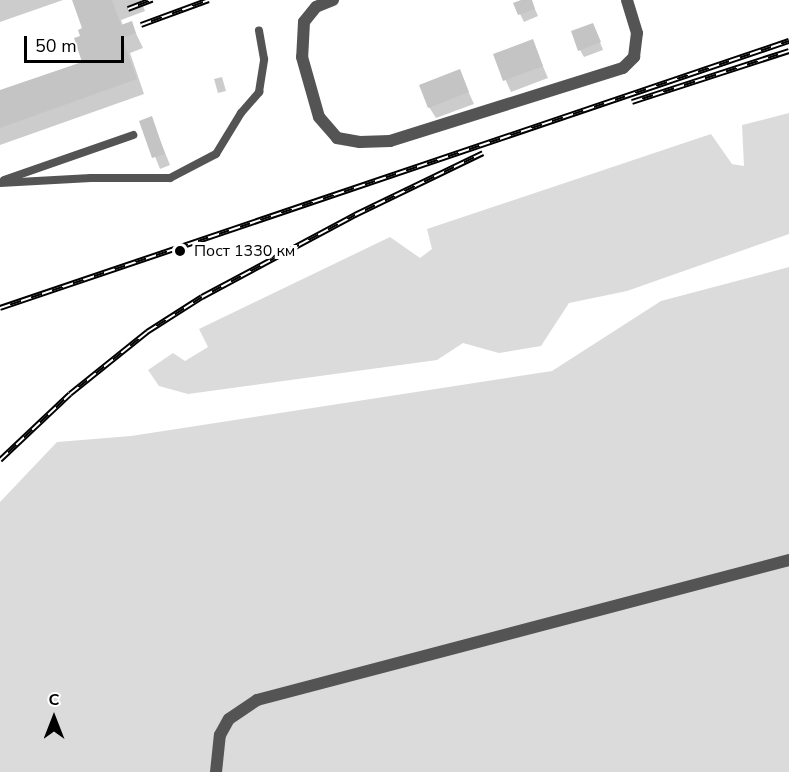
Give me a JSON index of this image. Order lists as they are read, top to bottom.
{
  "places": ["Пост 1330 км"],
  "scale_bar": "50 m",
  "north": "top"
}
